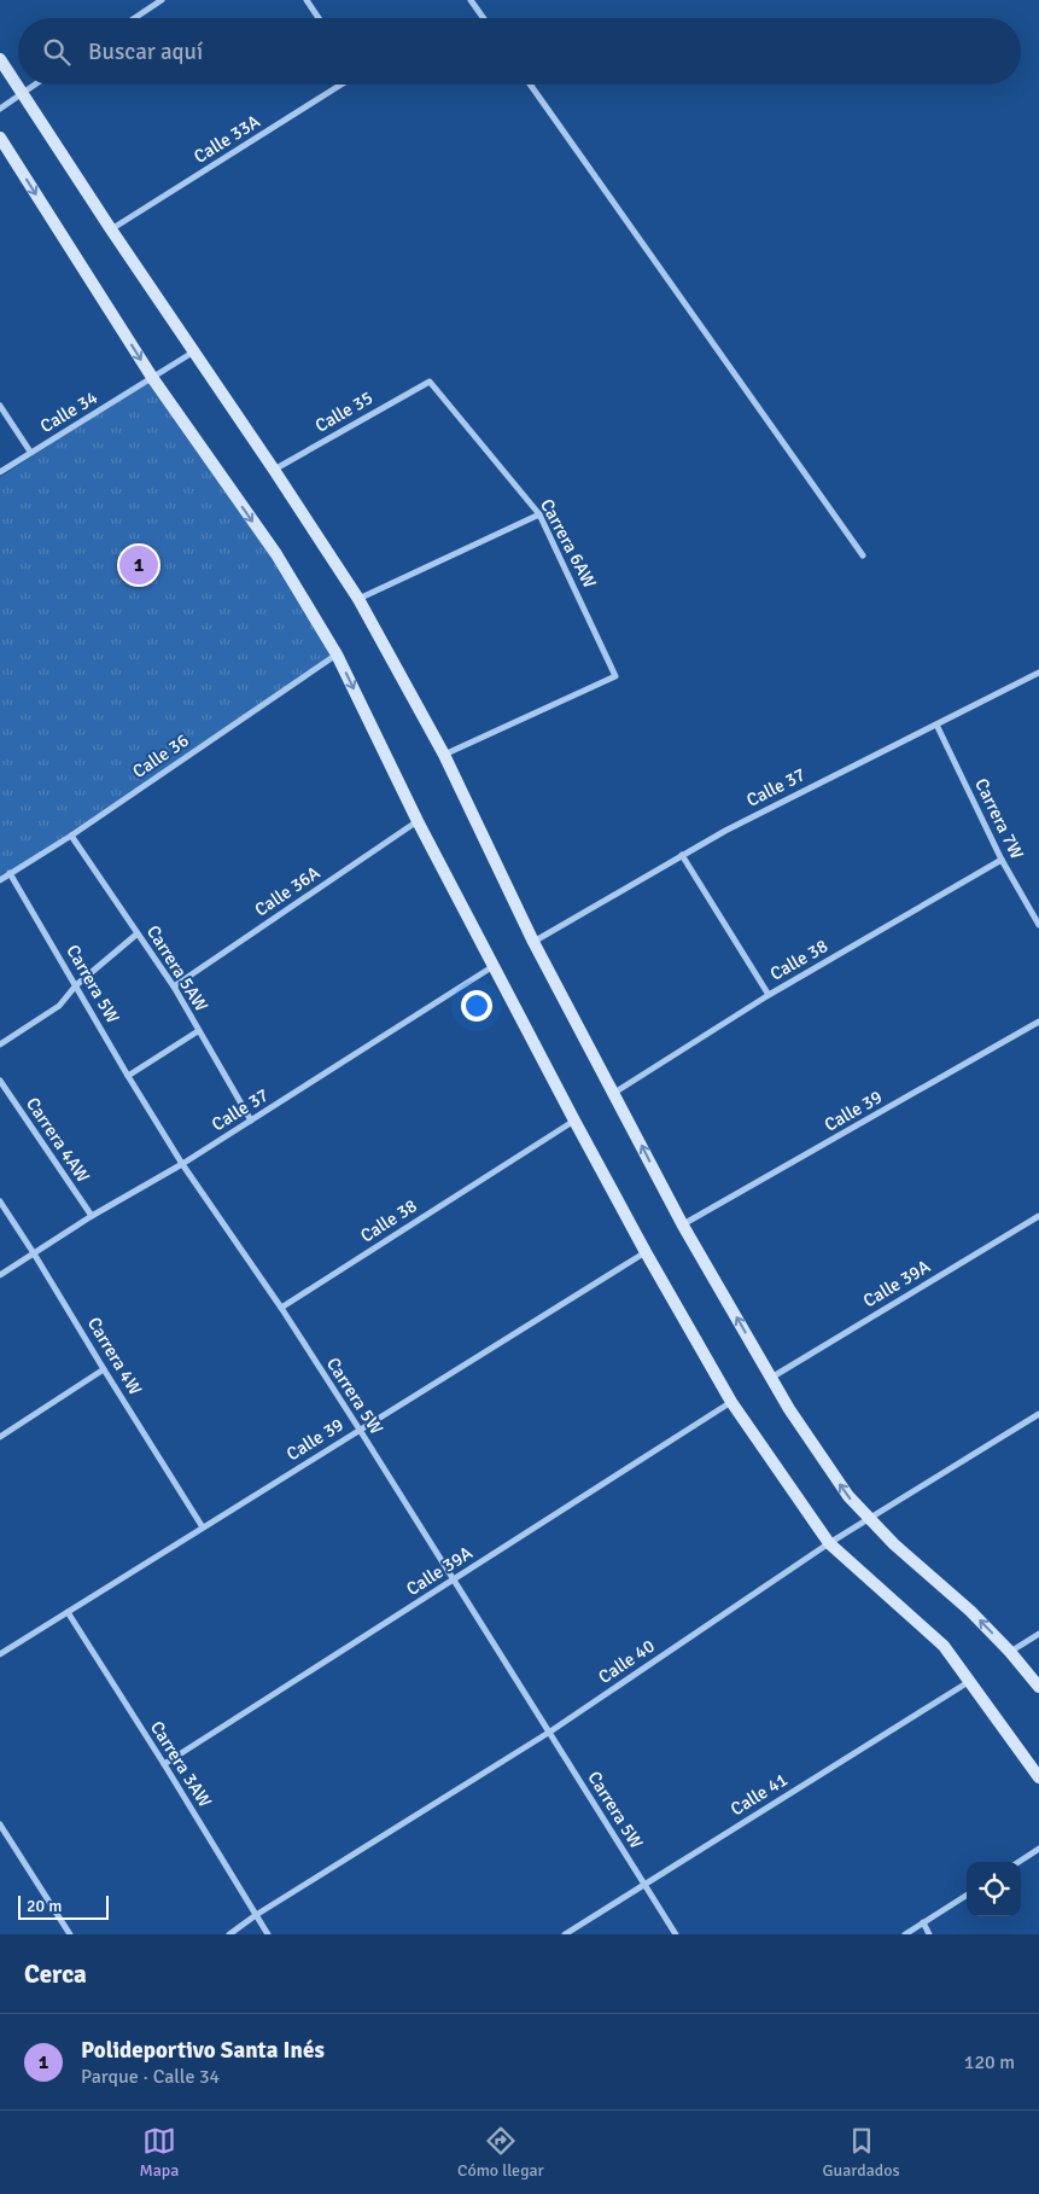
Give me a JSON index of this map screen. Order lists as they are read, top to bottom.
{
  "streets": {
    "street": [
      "Calle 33A",
      "Calle 34",
      "Calle 35",
      "Carrera 6AW",
      "Calle 36",
      "Calle 37",
      "Carrera 7W",
      "Calle 36A",
      "Calle 38",
      "Carrera 5AW",
      "Carrera 5W",
      "Calle 39",
      "Carrera 4AW",
      "Calle 39A",
      "Carrera 4W",
      "Calle 40",
      "Carrera 3AW",
      "Calle 41"
    ]
  },
  "crossings": [
    ["Calle 35", "Carrera 6AW"],
    ["Calle 36", "Carrera 5AW"],
    ["Calle 36", "Carrera 5W"],
    ["Calle 37", "Carrera 7W"],
    ["Calle 37", "Carrera 5AW"],
    ["Calle 37", "Carrera 5W"],
    ["Calle 37", "Carrera 4AW"],
    ["Calle 37", "Carrera 4W"],
    ["Carrera 7W", "Calle 38"],
    ["Calle 36A", "Carrera 5AW"],
    ["Calle 38", "Carrera 5W"],
    ["Carrera 5W", "Calle 39"],
    ["Carrera 5W", "Calle 39A"],
    ["Carrera 5W", "Calle 40"],
    ["Carrera 5W", "Calle 41"],
    ["Calle 39", "Carrera 4W"],
    ["Calle 39", "Carrera 3AW"],
    ["Calle 39A", "Carrera 3AW"],
    ["Calle 40", "Carrera 3AW"]
  ],
  "scale_bar": "20 m",
  "page": {
    "search": "Buscar aquí",
    "pins": "1",
    "scale": "20 m",
    "heading": "Cerca",
    "list": [
      {
        "mark": "1",
        "name": "Polideportivo Santa Inés",
        "note": "Parque · Calle 34",
        "value": "120 m"
      }
    ],
    "nav": ["Mapa", "Cómo llegar", "Guardados"]
  }
}
